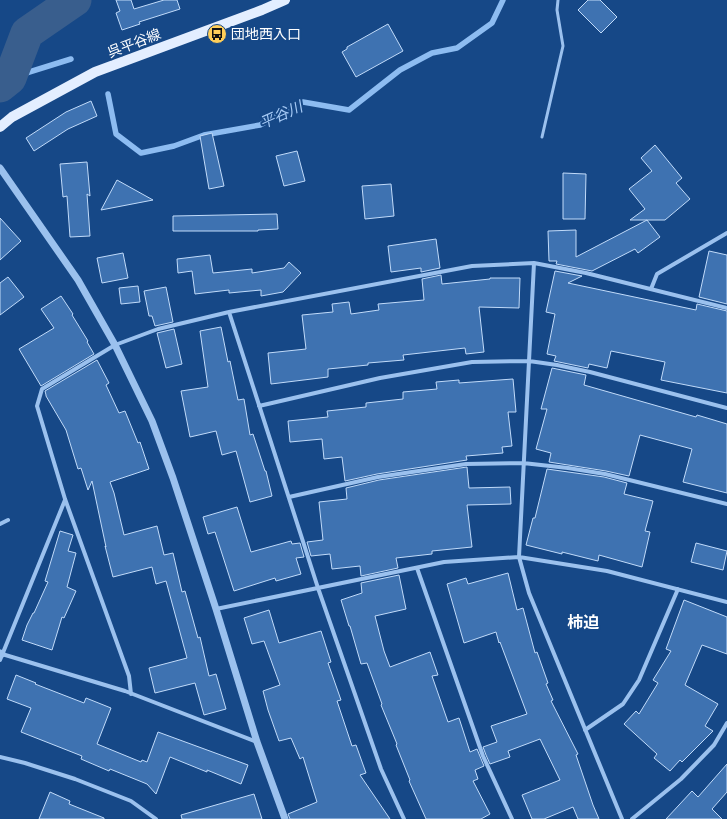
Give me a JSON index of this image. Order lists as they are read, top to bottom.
{
  "streets": {
    "main road": ["呉平谷線"]
  },
  "districts": ["柿迫"],
  "water": ["平谷川"],
  "places": {
    "bus stop": ["団地西入口"]
  }
}
